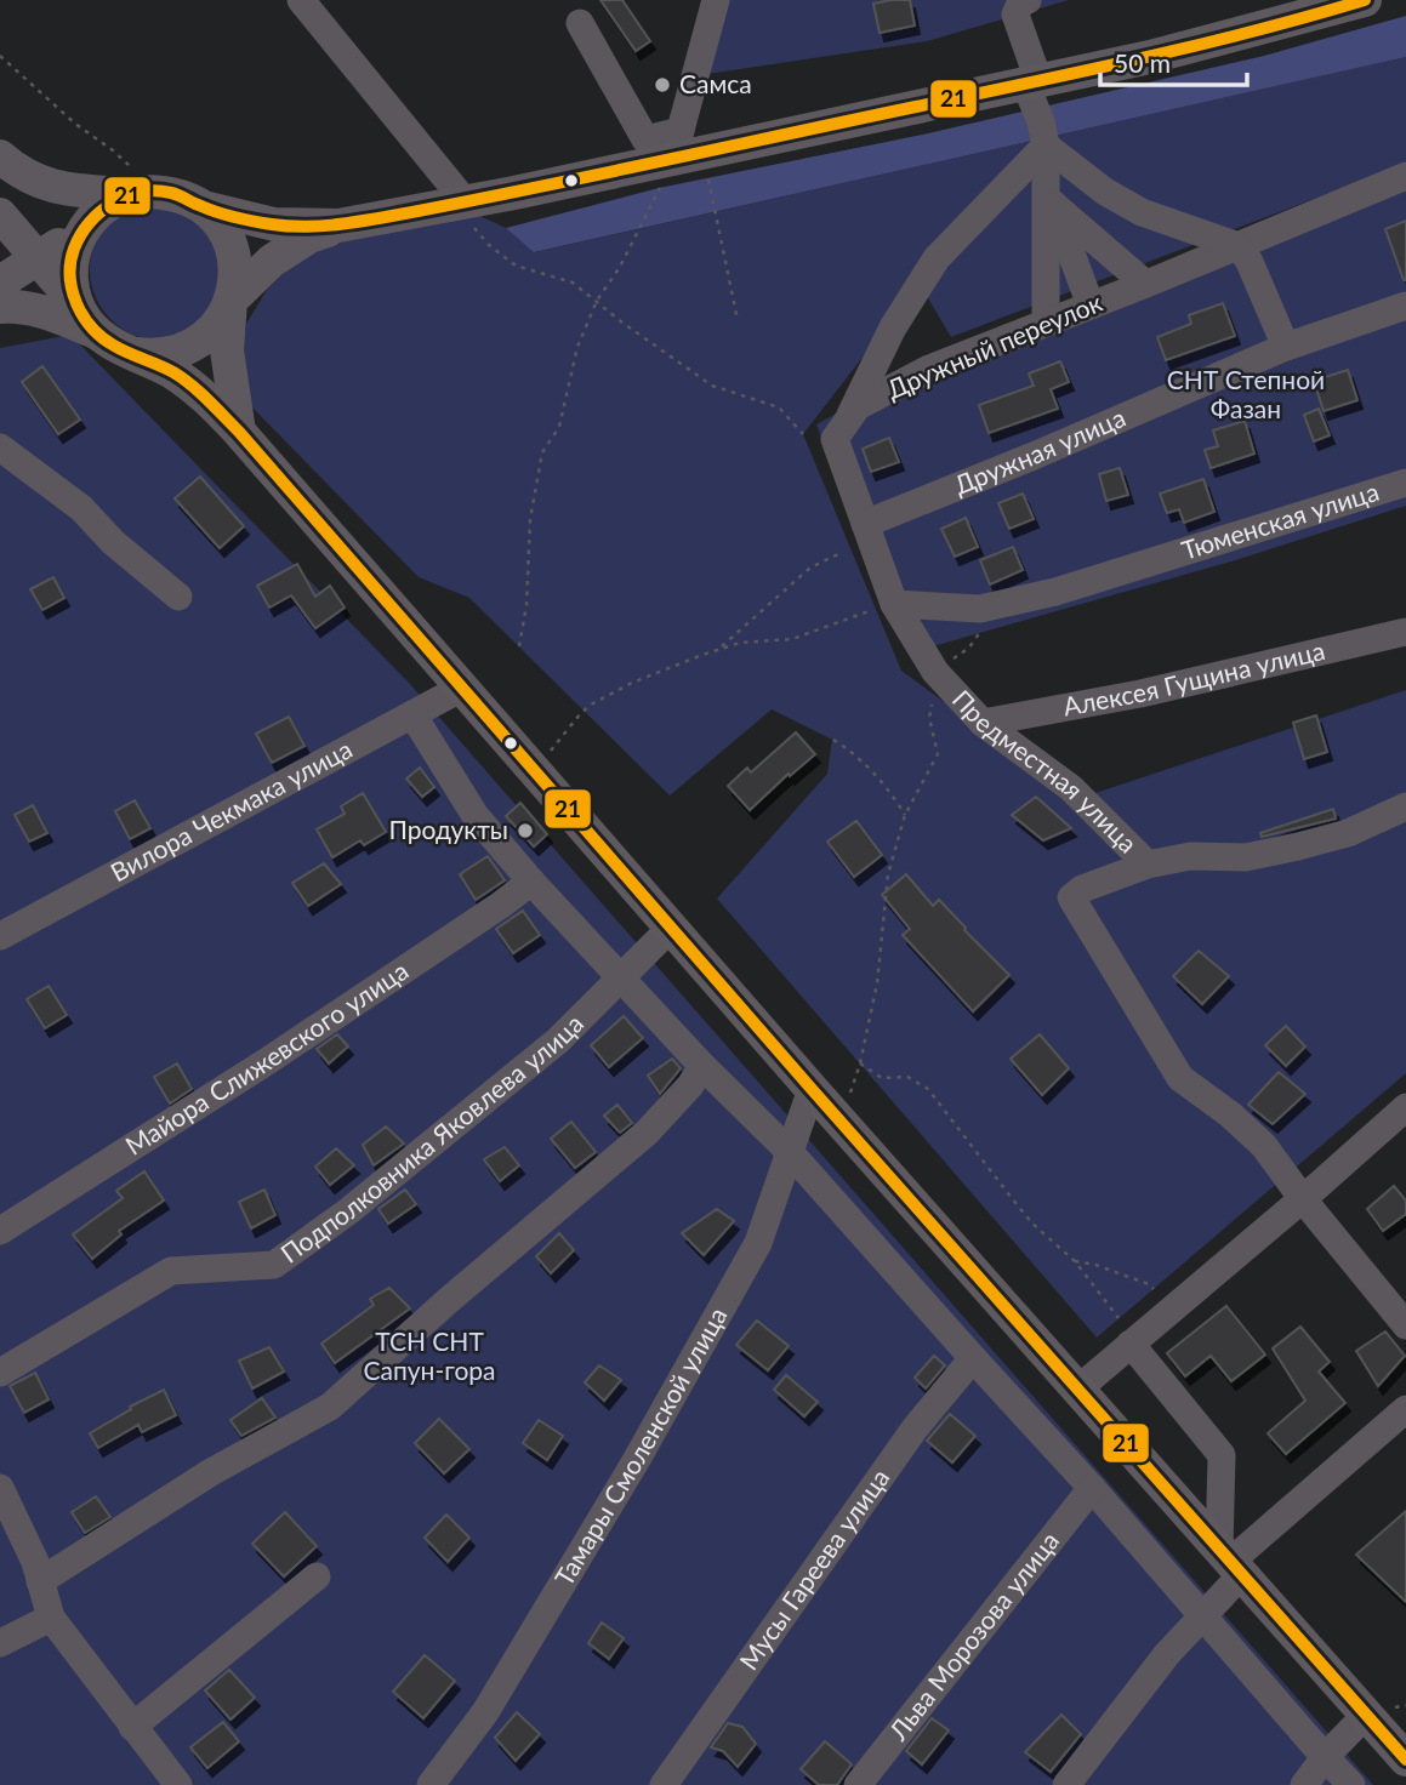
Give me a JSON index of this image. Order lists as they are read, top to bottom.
{
  "streets": {
    "street": [
      "Дружный переулок",
      "Дружная улица",
      "Тюменская улица",
      "Алексея Гущина улица",
      "Предместная улица",
      "Вилора Чекмака улица",
      "Майора Слижевского улица",
      "Подполковника Яковлева улица",
      "Тамары Смоленской улица",
      "Мусы Гареева улица",
      "Льва Морозова улица"
    ]
  },
  "crossings": [
    ["Тюменская улица", "Предместная улица"],
    ["Алексея Гущина улица", "Предместная улица"]
  ],
  "parks": ["СНТ Степной Фазан", "ТСН СНТ Сапун-гора"],
  "places": ["Самса", "Продукты"],
  "lines": ["transit line 21"],
  "scale_bar": "50 m"
}
